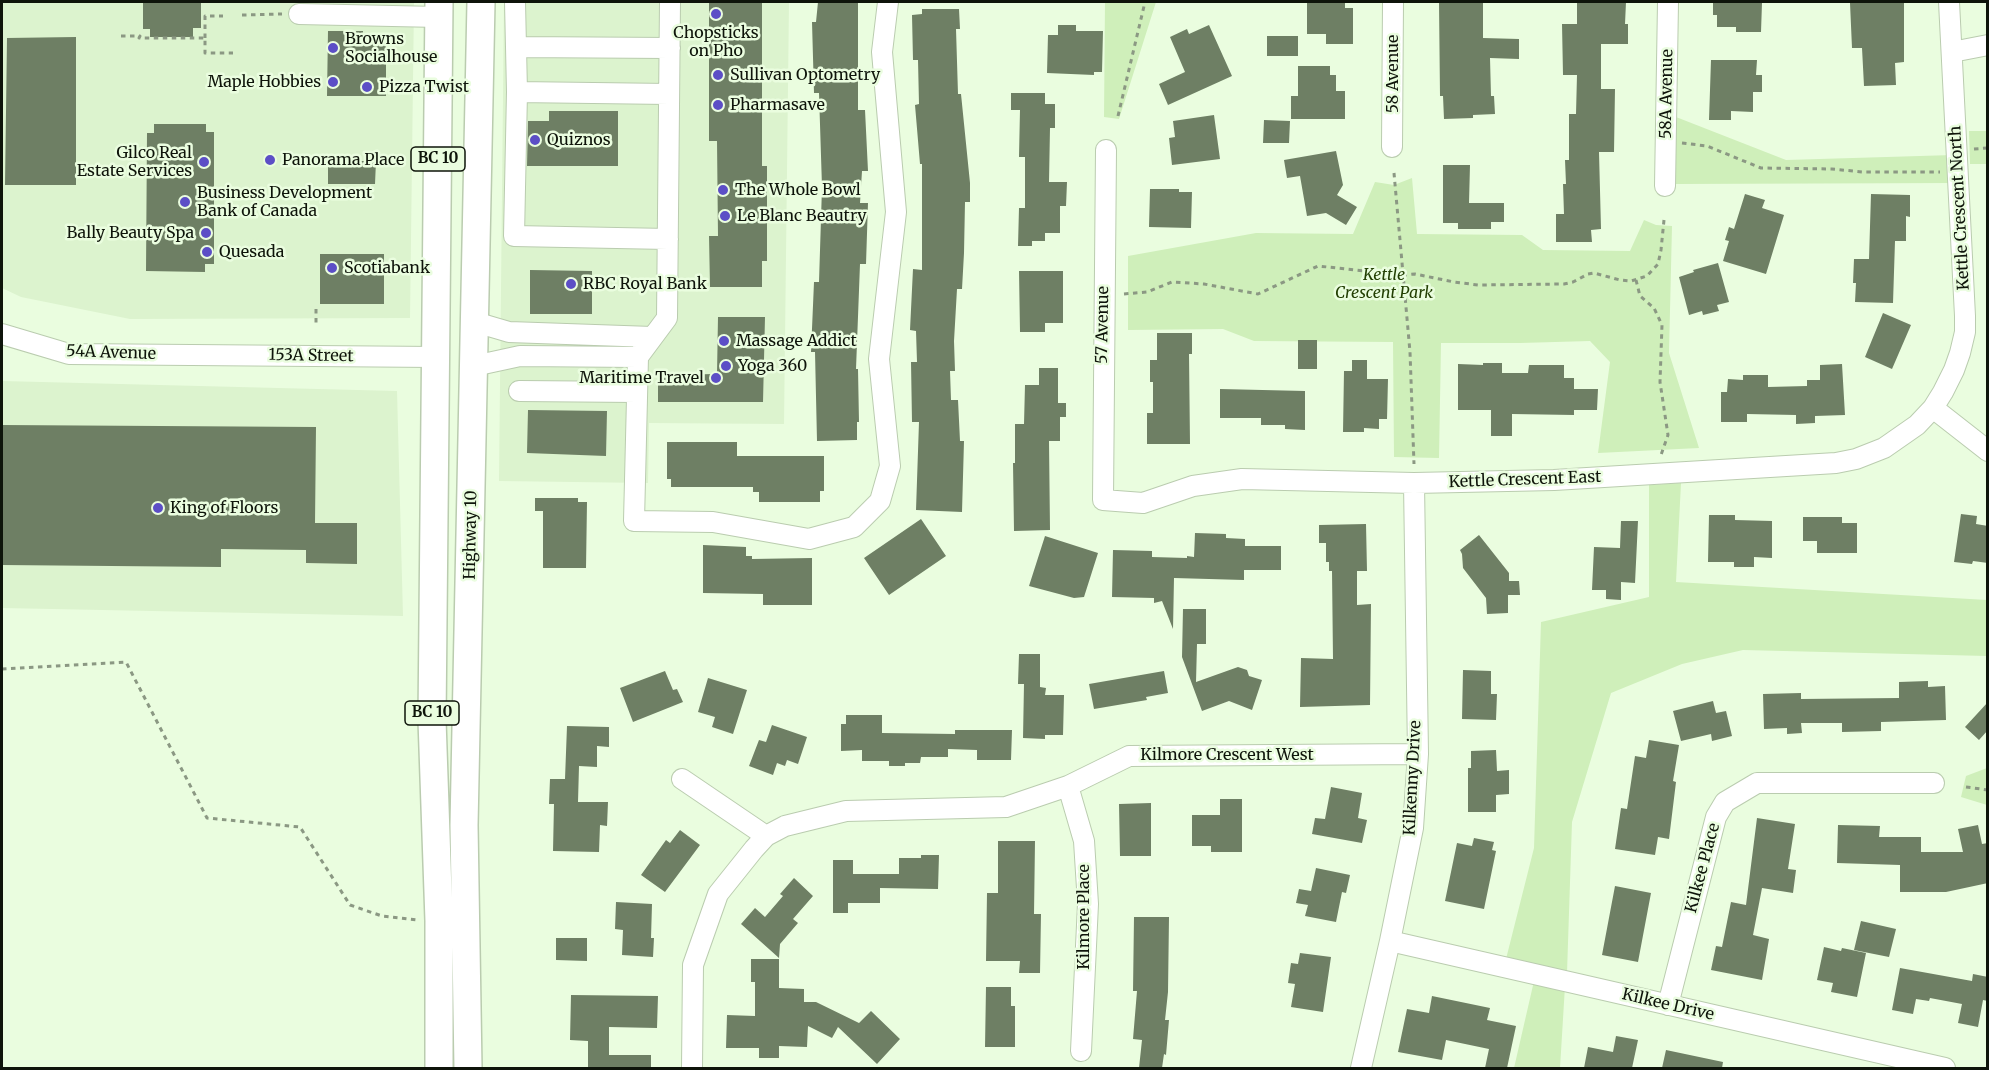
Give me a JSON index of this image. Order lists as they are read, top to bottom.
{
  "streets": {
    "highway": ["BC 10", "Highway 10"],
    "street": [
      "58 Avenue",
      "58A Avenue",
      "Kettle Crescent North",
      "57 Avenue",
      "54A Avenue",
      "153A Street",
      "Kettle Crescent East",
      "Kilmore Crescent West",
      "Kilkenny Drive",
      "Kilkee Place",
      "Kilmore Place",
      "Kilkee Drive"
    ]
  },
  "crossings": [
    ["BC 10", "153A Street"],
    ["Kettle Crescent North", "Kettle Crescent East"],
    ["57 Avenue", "Kettle Crescent East"],
    ["54A Avenue", "153A Street"],
    ["Kettle Crescent East", "Kilkenny Drive"],
    ["Kilmore Crescent West", "Kilkenny Drive"],
    ["Kilmore Crescent West", "Kilmore Place"],
    ["Kilkenny Drive", "Kilkee Drive"],
    ["Kilkee Place", "Kilkee Drive"]
  ],
  "parks": ["Kettle Crescent Park"],
  "places": [
    "Chopsticks on Pho",
    "Browns Socialhouse",
    "Sullivan Optometry",
    "Maple Hobbies",
    "Pizza Twist",
    "Pharmasave",
    "Quiznos",
    "Panorama Place",
    "Gilco Real Estate Services",
    "The Whole Bowl",
    "Business Development Bank of Canada",
    "Le Blanc Beautry",
    "Bally Beauty Spa",
    "Quesada",
    "Scotiabank",
    "RBC Royal Bank",
    "Massage Addict",
    "Yoga 360",
    "Maritime Travel",
    "King of Floors"
  ]
}
